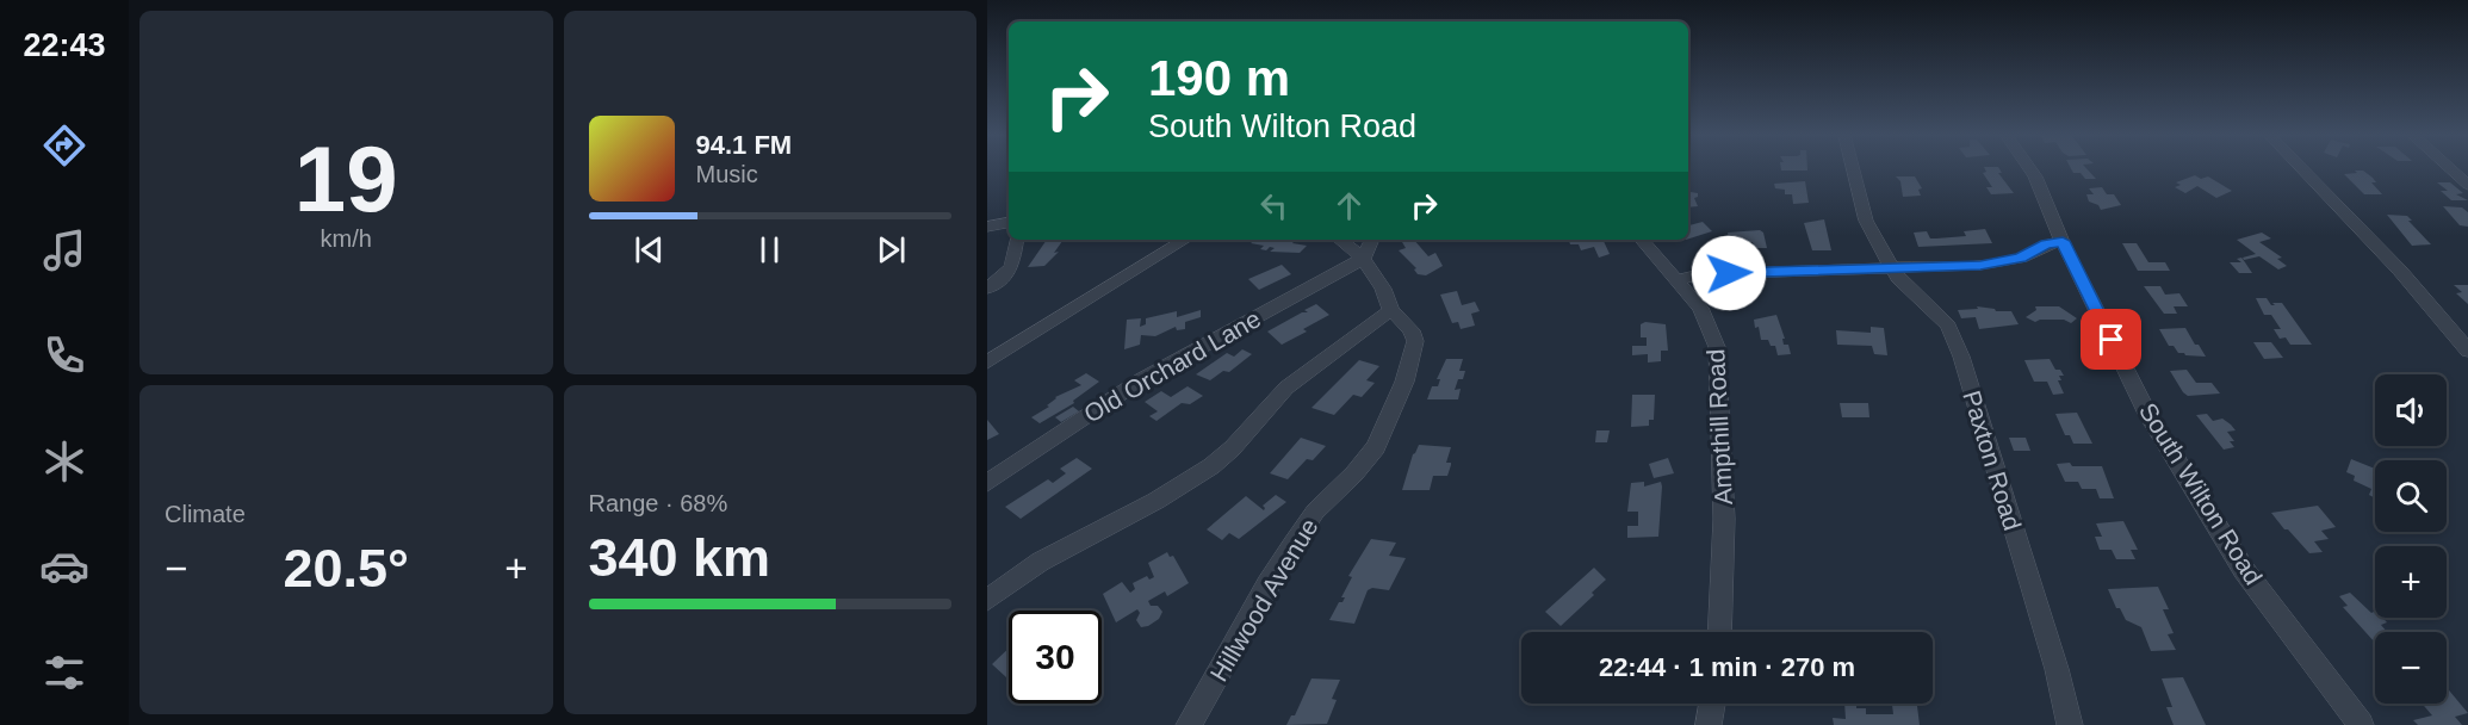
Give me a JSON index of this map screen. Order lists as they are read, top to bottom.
{
  "streets": {
    "street": [
      "Old Orchard Lane",
      "Ampthill Road",
      "Paxton Road",
      "South Wilton Road",
      "Hillwood Avenue"
    ]
  },
  "crossings": [
    ["Old Orchard Lane", "Hillwood Avenue"]
  ],
  "page": {
    "tabs": "22:43",
    "tile": [
      ["19", "km/h"],
      "Climate",
      ["Range · 68%", "340 km"]
    ],
    "turn": ["190 m", "South Wilton Road"],
    "song": ["94.1 FM", "Music"],
    "map_buttons": ["+", "−"],
    "heat": ["−", "20.5°", "+"],
    "limit": "30",
    "trip": "22:44 · 1 min · 270 m"
  }
}
